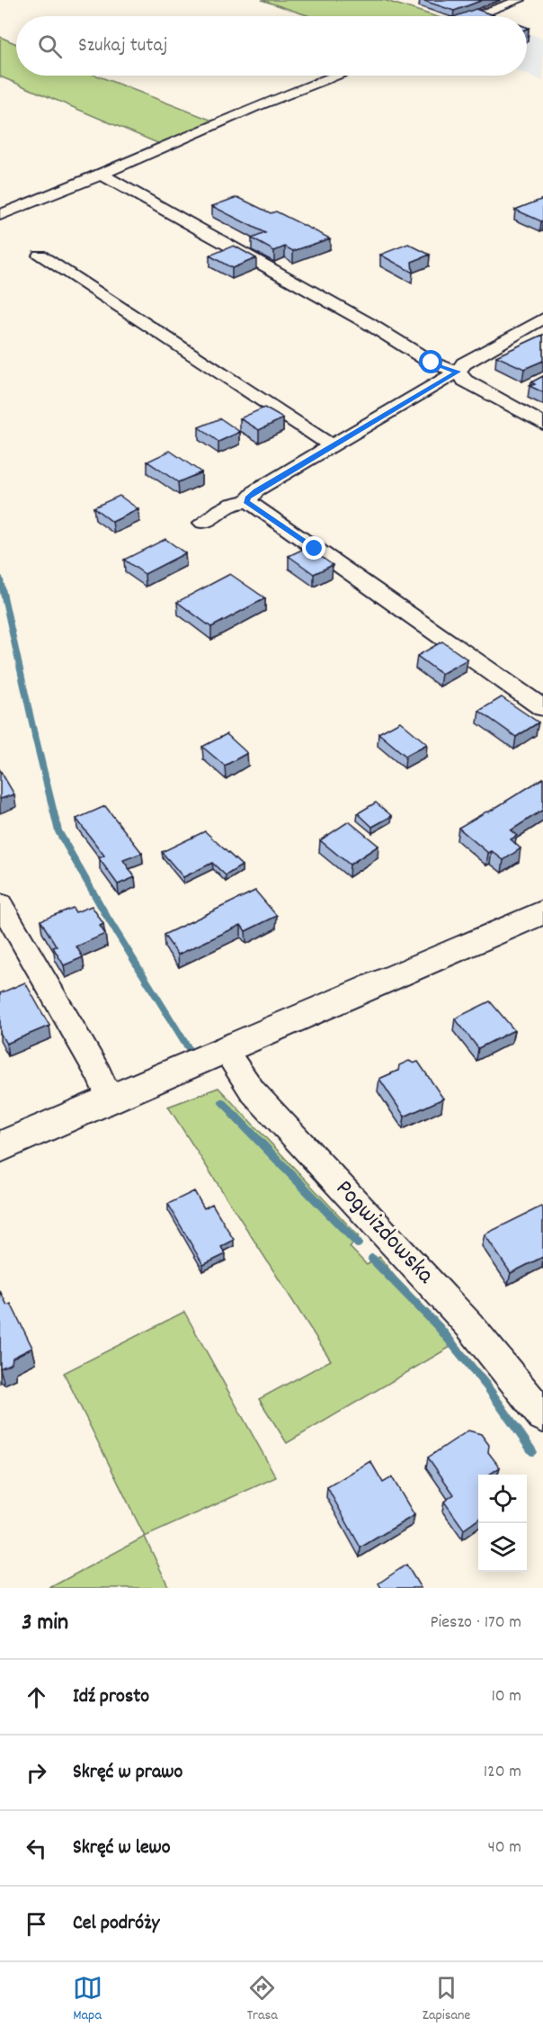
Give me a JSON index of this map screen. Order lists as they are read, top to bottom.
{
  "streets": {
    "street": ["Pogwizdowska"]
  },
  "page": {
    "search": "Szukaj tutaj",
    "heading": ["3 min", "Pieszo · 170 m"],
    "list": [
      ["Idź prosto", "10 m"],
      ["Skręć w prawo", "120 m"],
      ["Skręć w lewo", "40 m"],
      "Cel podróży"
    ],
    "nav": ["Mapa", "Trasa", "Zapisane"]
  }
}
